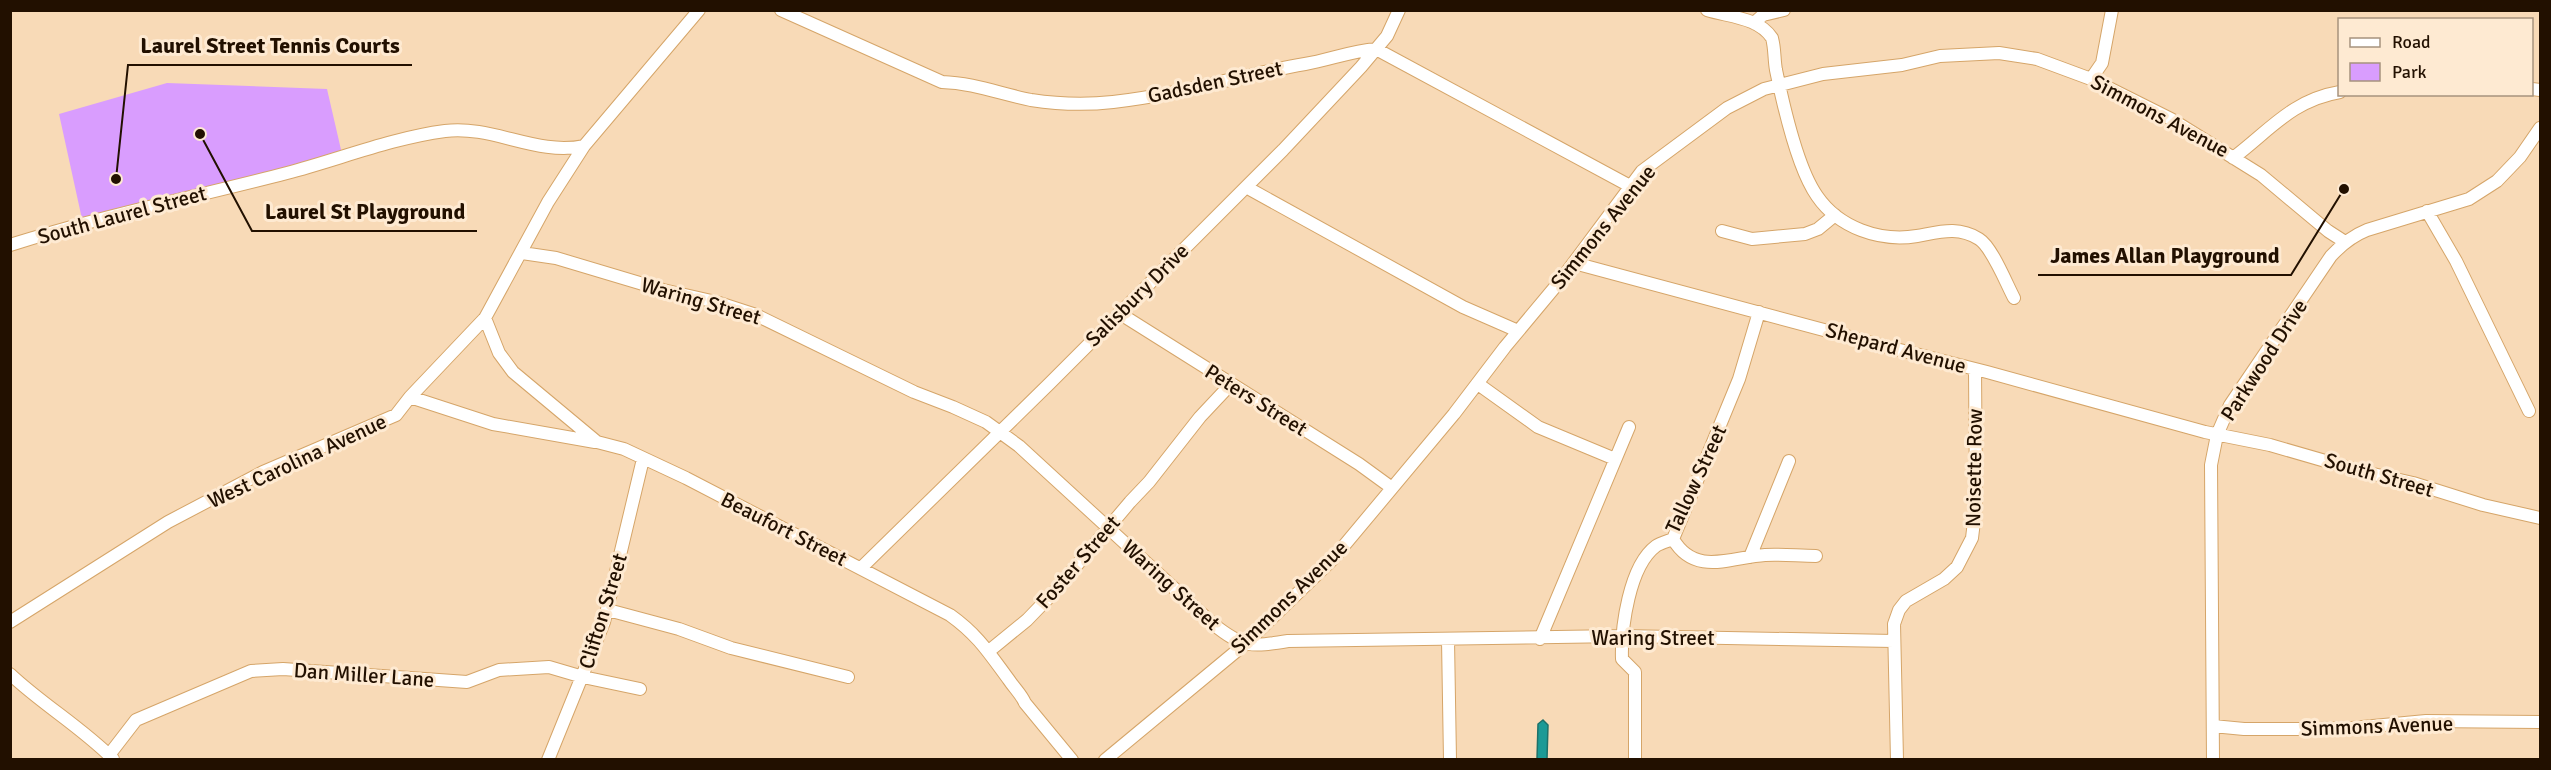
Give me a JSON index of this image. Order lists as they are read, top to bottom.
{
  "streets": {
    "street": [
      "Gadsden Street",
      "Simmons Avenue",
      "South Laurel Street",
      "Salisbury Drive",
      "Waring Street",
      "Shepard Avenue",
      "Parkwood Drive",
      "Peters Street",
      "West Carolina Avenue",
      "Noisette Row",
      "South Street",
      "Tallow Street",
      "Beaufort Street",
      "Foster Street",
      "Clifton Street",
      "Dan Miller Lane"
    ]
  },
  "crossings": [
    ["Gadsden Street", "Salisbury Drive"],
    ["Simmons Avenue", "Waring Street"],
    ["Simmons Avenue", "Shepard Avenue"],
    ["Simmons Avenue", "Parkwood Drive"],
    ["Simmons Avenue", "Peters Street"],
    ["South Laurel Street", "West Carolina Avenue"],
    ["Salisbury Drive", "Waring Street"],
    ["Salisbury Drive", "Peters Street"],
    ["Salisbury Drive", "Beaufort Street"],
    ["Waring Street", "West Carolina Avenue"],
    ["Waring Street", "Noisette Row"],
    ["Waring Street", "Tallow Street"],
    ["Waring Street", "Foster Street"],
    ["Shepard Avenue", "Parkwood Drive"],
    ["Shepard Avenue", "Noisette Row"],
    ["Shepard Avenue", "South Street"],
    ["Shepard Avenue", "Tallow Street"],
    ["Parkwood Drive", "South Street"],
    ["Peters Street", "Foster Street"],
    ["West Carolina Avenue", "Beaufort Street"],
    ["Beaufort Street", "Foster Street"],
    ["Beaufort Street", "Clifton Street"],
    ["Clifton Street", "Dan Miller Lane"]
  ],
  "places": ["Laurel St Playground", "Laurel Street Tennis Courts", "James Allan Playground"],
  "legend": ["Road", "Park"]
}
